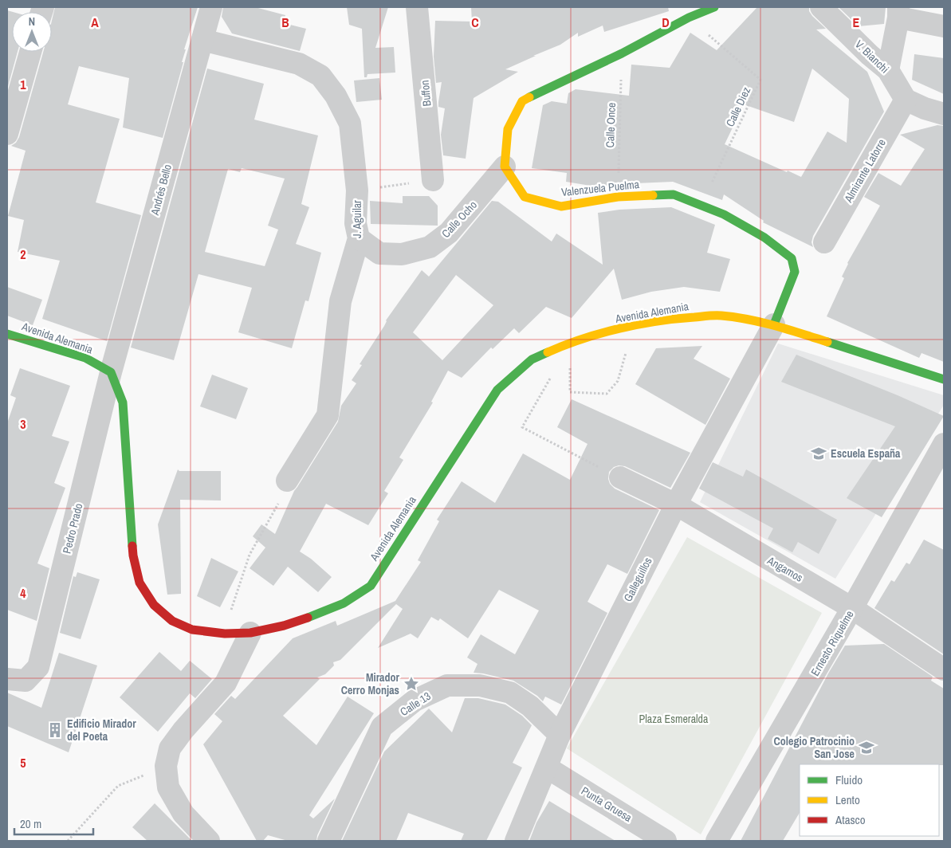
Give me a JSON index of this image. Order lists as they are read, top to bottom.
{
  "streets": {
    "main road": ["Valenzuela Puelma", "Avenida Alemania"],
    "street": [
      "V. Bianchi",
      "Buffon",
      "Almirante Latorre",
      "Andrés Bello",
      "J. Aguilar",
      "Calle Ocho",
      "Pedro Prado",
      "Angamos",
      "Galleguillos",
      "Ernesto Riquelme",
      "Calle 13",
      "Punta Gruesa"
    ],
    "path": ["Calle Diez", "Calle Once"]
  },
  "crossings": [
    ["V. Bianchi", "Almirante Latorre"],
    ["Calle Diez", "Valenzuela Puelma"],
    ["Calle Once", "Valenzuela Puelma"],
    ["Valenzuela Puelma", "Calle Ocho"],
    ["Valenzuela Puelma", "Avenida Alemania"],
    ["Valenzuela Puelma", "Galleguillos"],
    ["Andrés Bello", "J. Aguilar"],
    ["Andrés Bello", "Avenida Alemania"],
    ["Andrés Bello", "Pedro Prado"],
    ["J. Aguilar", "Calle Ocho"],
    ["Avenida Alemania", "Pedro Prado"],
    ["Avenida Alemania", "Galleguillos"],
    ["Angamos", "Galleguillos"],
    ["Angamos", "Ernesto Riquelme"],
    ["Galleguillos", "Calle 13"],
    ["Galleguillos", "Punta Gruesa"]
  ],
  "parks": ["Plaza Esmeralda"],
  "places": {
    "school or university": ["Escuela España", "Colegio Patrocinio San Jose"],
    "place": ["Mirador Cerro Monjas"],
    "building": ["Edificio Mirador del Poeta"]
  },
  "legend": ["Fluido", "Lento", "Atasco"],
  "scale_bar": "20 m",
  "north": "top",
  "grid": {
    "columns": [
      "A",
      "B",
      "C",
      "D",
      "E"
    ],
    "rows": [
      "1",
      "2",
      "3",
      "4",
      "5"
    ]
  }
}
